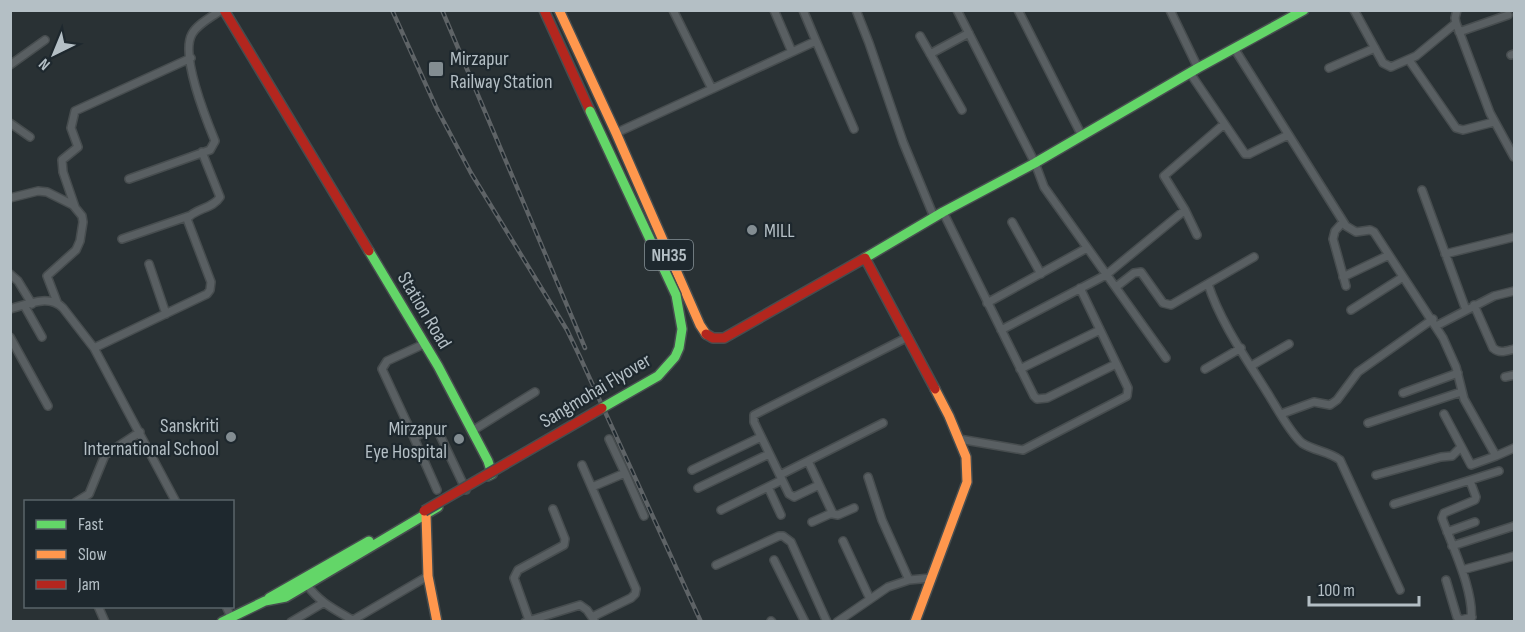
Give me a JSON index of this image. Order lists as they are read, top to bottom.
{
  "streets": {
    "main road": ["NH35", "Station Road", "Sangmohai Flyover"]
  },
  "crossings": [
    ["Station Road", "Sangmohai Flyover"]
  ],
  "places": {
    "transit": ["Mirzapur Railway Station"],
    "other": ["MILL", "Sanskriti International School", "Mirzapur Eye Hospital"]
  },
  "legend": ["Fast", "Slow", "Jam"],
  "scale_bar": "100 m",
  "north": "bottom left"
}
